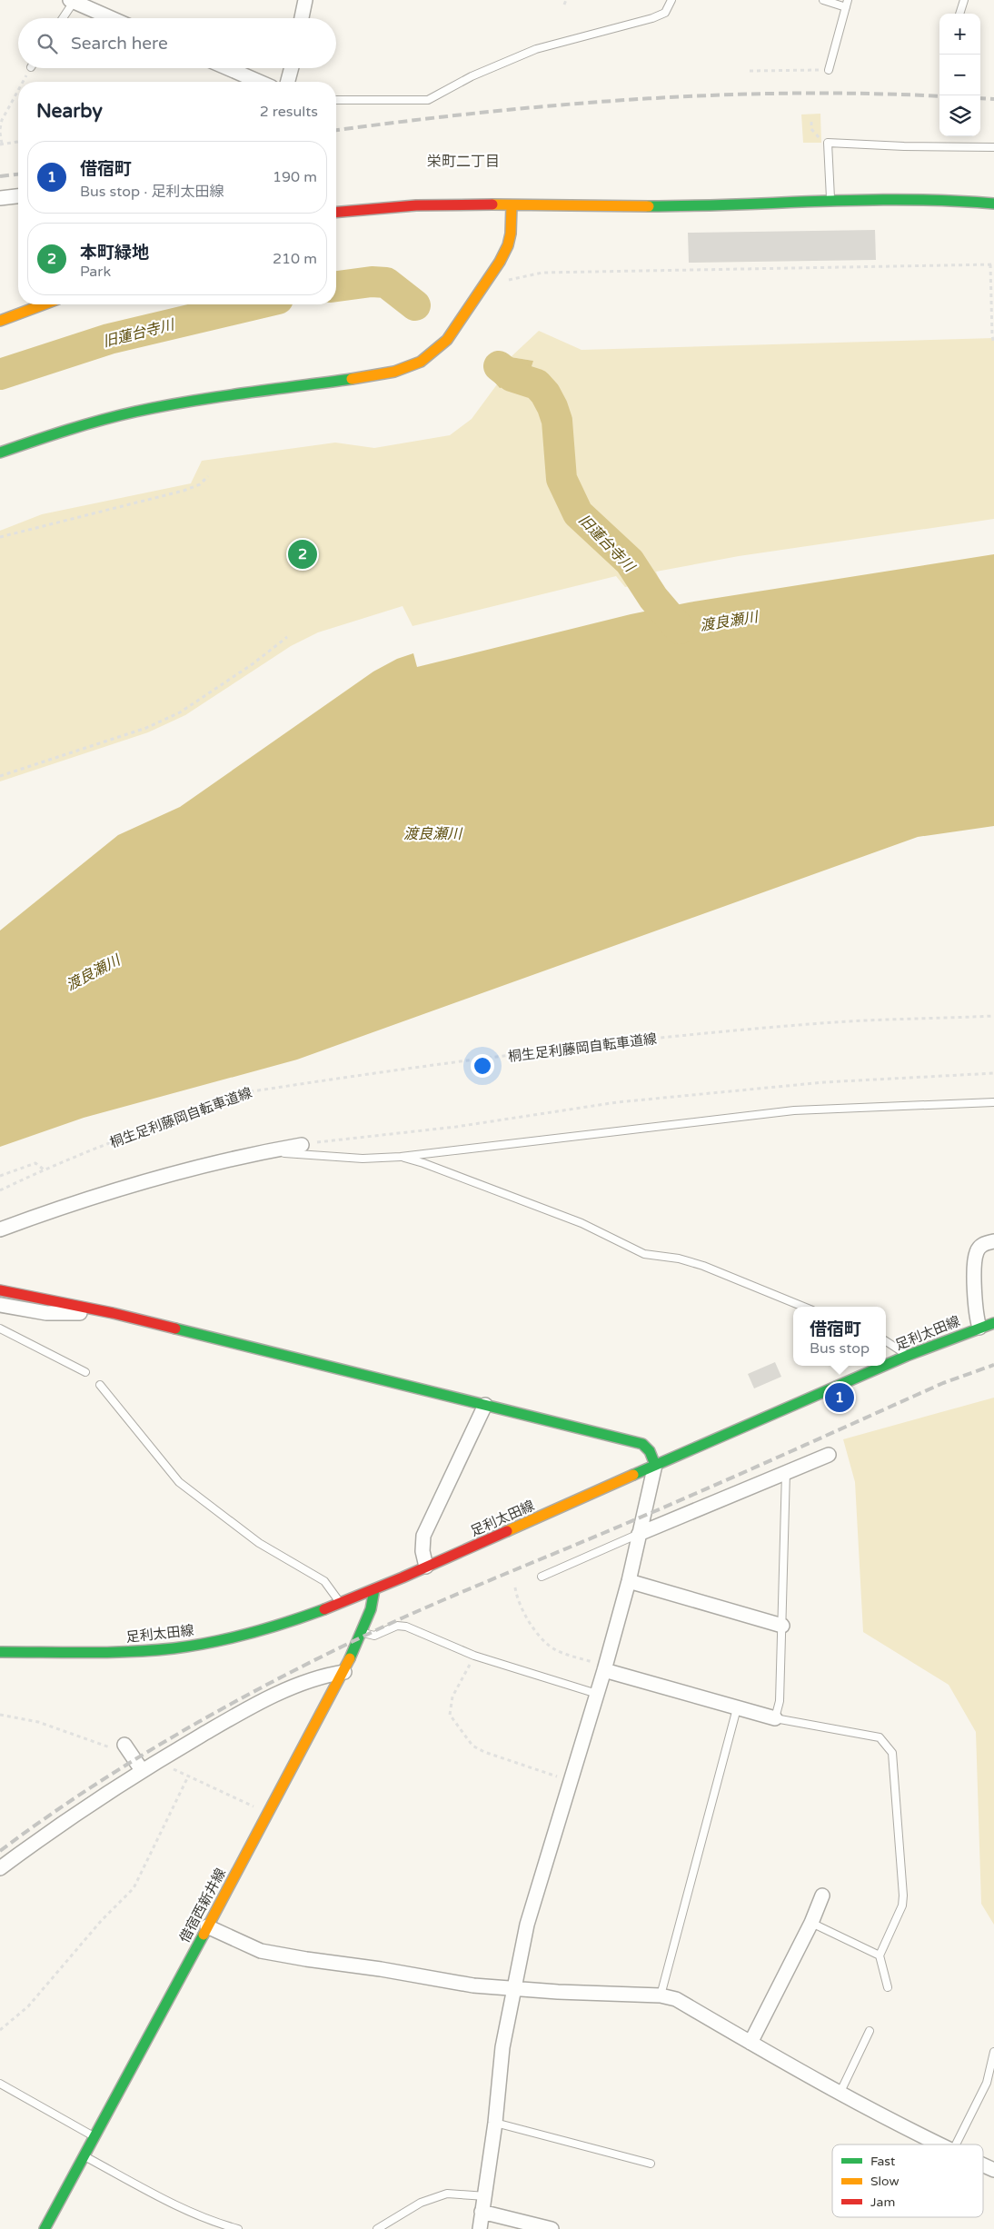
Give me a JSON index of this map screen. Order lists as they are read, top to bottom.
{
  "streets": {
    "street": ["足利太田線", "借宿西新井線"],
    "path": ["桐生足利藤岡自転車道線"]
  },
  "crossings": [
    ["足利太田線", "借宿西新井線"]
  ],
  "districts": ["栄町二丁目"],
  "water": ["旧蓮台寺川", "渡良瀬川"],
  "legend": ["Fast", "Slow", "Jam"],
  "page": {
    "map_buttons": ["+", "−"],
    "search": "Search here",
    "heading": ["Nearby", "2 results"],
    "list": [
      {
        "mark": "1",
        "name": "借宿町",
        "note": "Bus stop · 足利太田線",
        "value": "190 m"
      },
      {
        "mark": "2",
        "name": "本町緑地",
        "note": "Park",
        "value": "210 m"
      }
    ],
    "pins": ["2", "1"],
    "popup": ["借宿町", "Bus stop"]
  }
}
